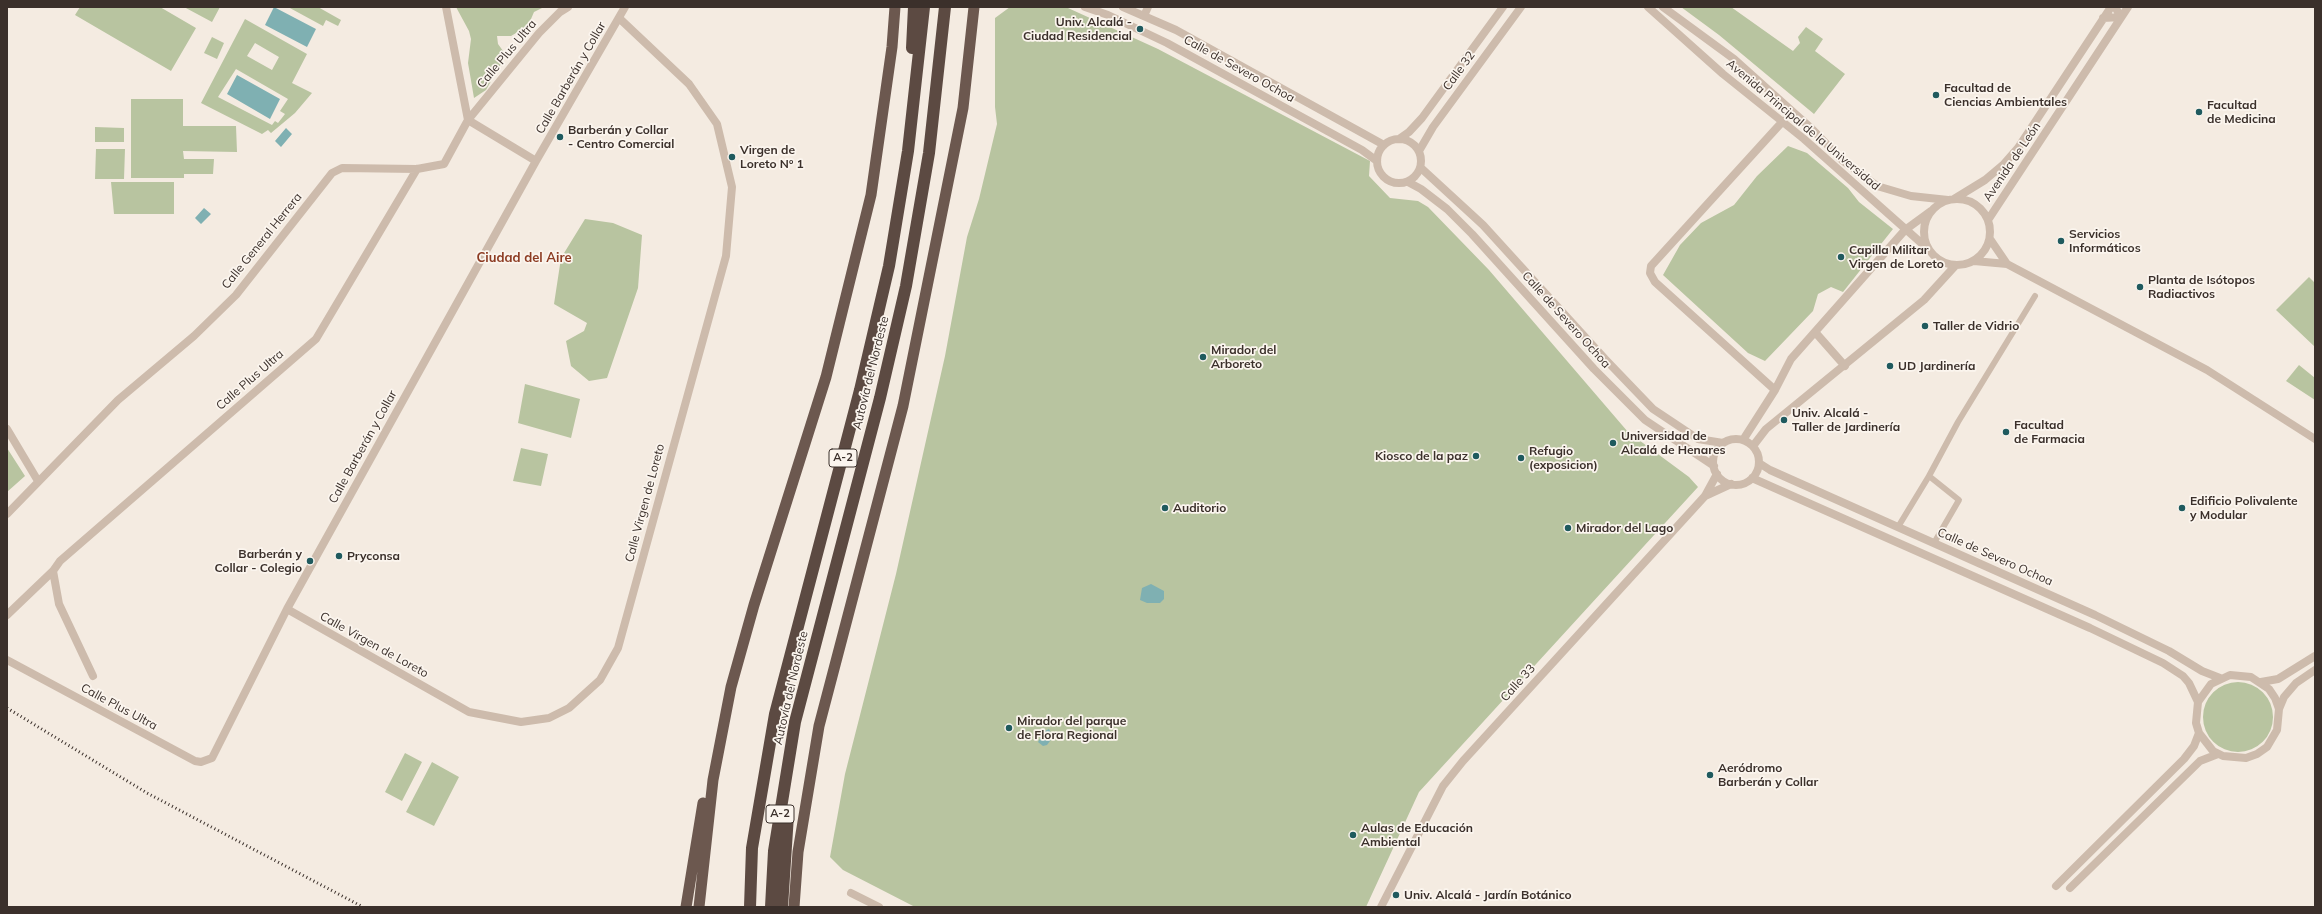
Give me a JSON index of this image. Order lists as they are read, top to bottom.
{
  "streets": {
    "highway": ["Autovía del Nordeste", "A-2"],
    "street": [
      "Calle Plus Ultra",
      "Calle de Severo Ochoa",
      "Calle 32",
      "Calle Barberán y Collar",
      "Avenida Principal de la Universidad",
      "Avenida de León",
      "Calle General Herrera",
      "Calle Virgen de Loreto",
      "Calle 33"
    ]
  },
  "crossings": [
    ["Calle Plus Ultra", "Calle Barberán y Collar"],
    ["Calle Plus Ultra", "Calle General Herrera"],
    ["Calle de Severo Ochoa", "Calle 32"],
    ["Calle de Severo Ochoa", "Calle 33"],
    ["Calle Barberán y Collar", "Calle Virgen de Loreto"],
    ["Avenida Principal de la Universidad", "Avenida de León"]
  ],
  "districts": ["Ciudad del Aire"],
  "places": [
    "Univ. Alcalá - Ciudad Residencial",
    "Facultad de Ciencias Ambientales",
    "Facultad de Medicina",
    "Barberán y Collar - Centro Comercial",
    "Virgen de Loreto Nº 1",
    "Servicios Informáticos",
    "Capilla Militar Virgen de Loreto",
    "Planta de Isótopos Radiactivos",
    "Taller de Vidrio",
    "Mirador del Arboreto",
    "UD Jardinería",
    "Univ. Alcalá - Taller de Jardinería",
    "Facultad de Farmacia",
    "Universidad de Alcalá de Henares",
    "Kiosco de la paz",
    "Refugio (exposicion)",
    "Auditorio",
    "Edificio Polivalente y Modular",
    "Mirador del Lago",
    "Pryconsa",
    "Barberán y Collar - Colegio",
    "Mirador del parque de Flora Regional",
    "Aeródromo Barberán y Collar",
    "Aulas de Educación Ambiental",
    "Univ. Alcalá - Jardín Botánico"
  ]
}
